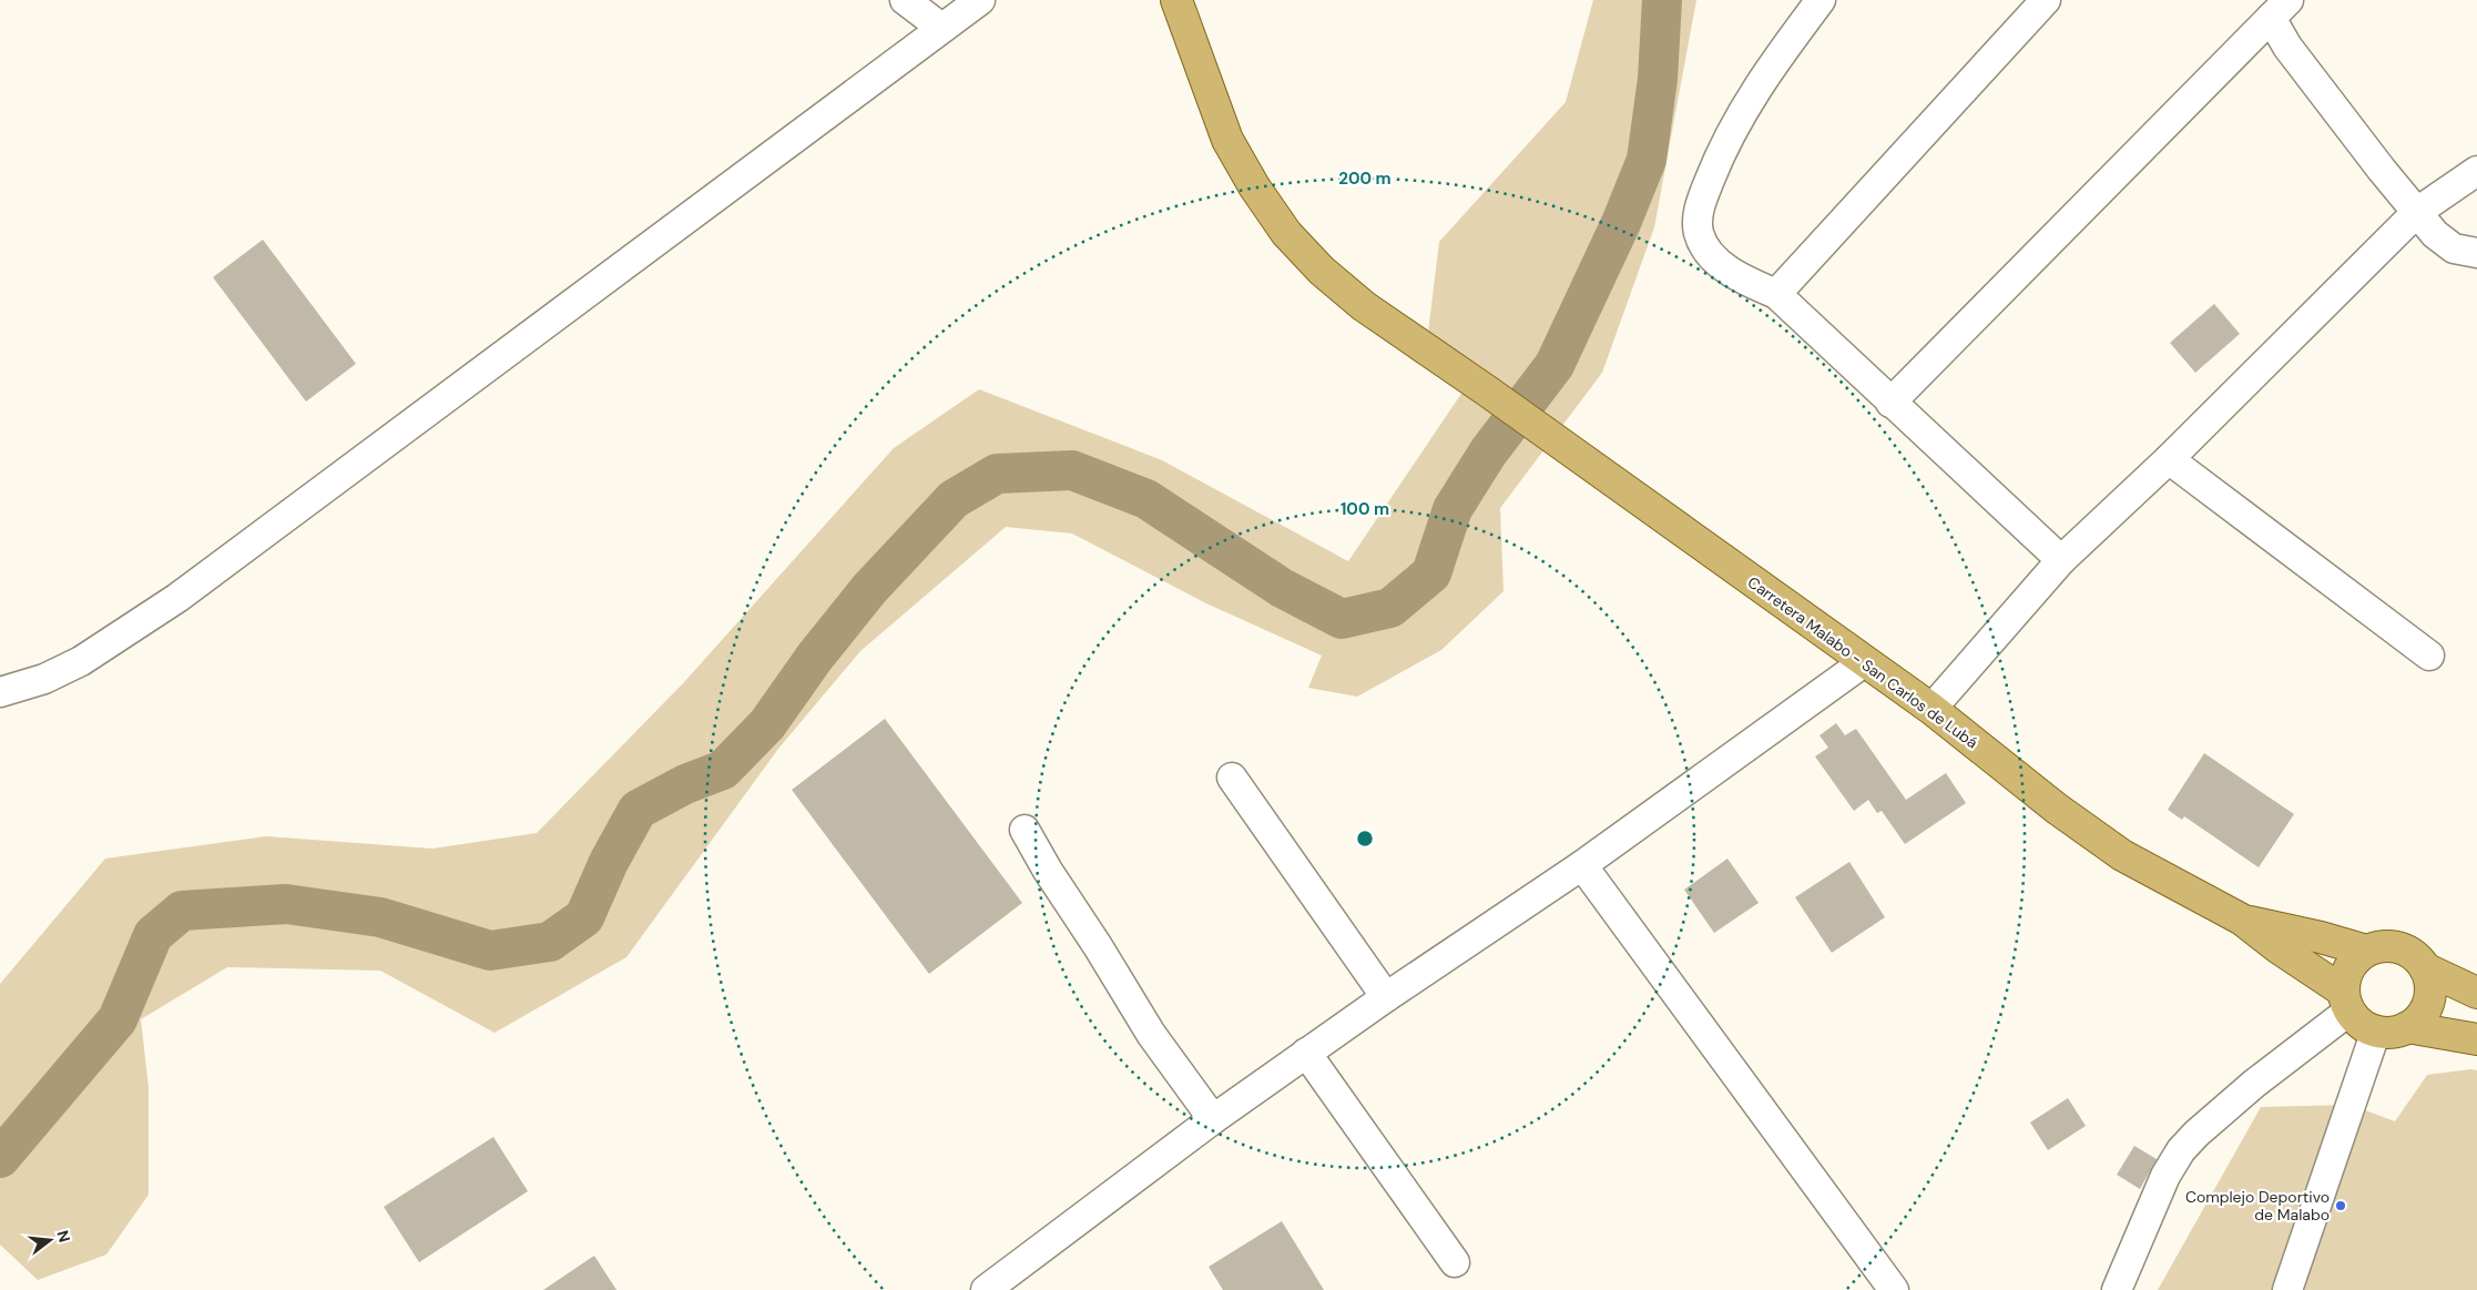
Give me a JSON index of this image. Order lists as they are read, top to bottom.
{
  "streets": {
    "main road": ["Carretera Malabo - San Carlos de Lubá"]
  },
  "places": ["Complejo Deportivo de Malabo"],
  "north": "right",
  "rings": ["200 m", "100 m"]
}
